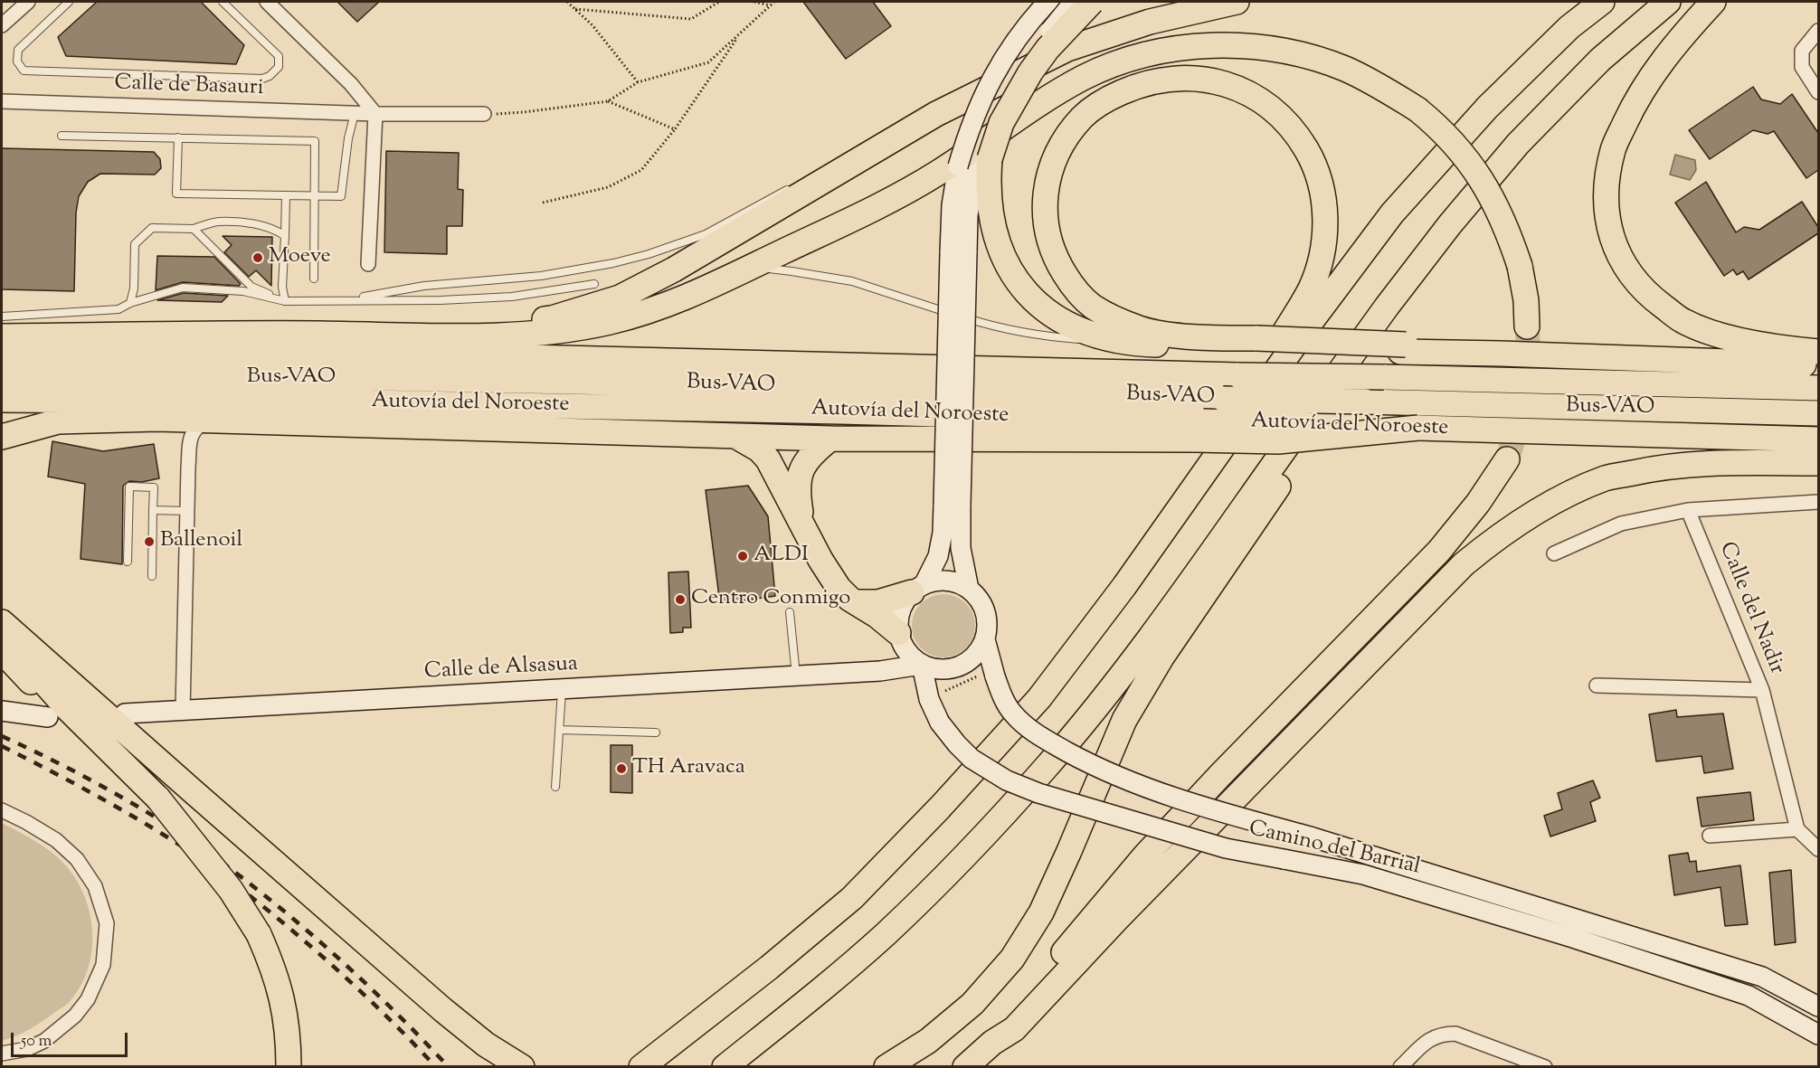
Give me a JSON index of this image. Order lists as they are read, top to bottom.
{
  "streets": {
    "highway": ["Bus-VAO", "Autovía del Noroeste"],
    "main road": ["Calle de Alsasua", "Camino del Barrial"],
    "street": ["Calle de Basauri", "Calle del Nadir"]
  },
  "crossings": [
    ["Calle de Alsasua", "Camino del Barrial"]
  ],
  "places": [
    "Moeve",
    "Ballenoil",
    "ALDI",
    "Centro Conmigo",
    "TH Aravaca"
  ],
  "scale_bar": "50 m"
}
